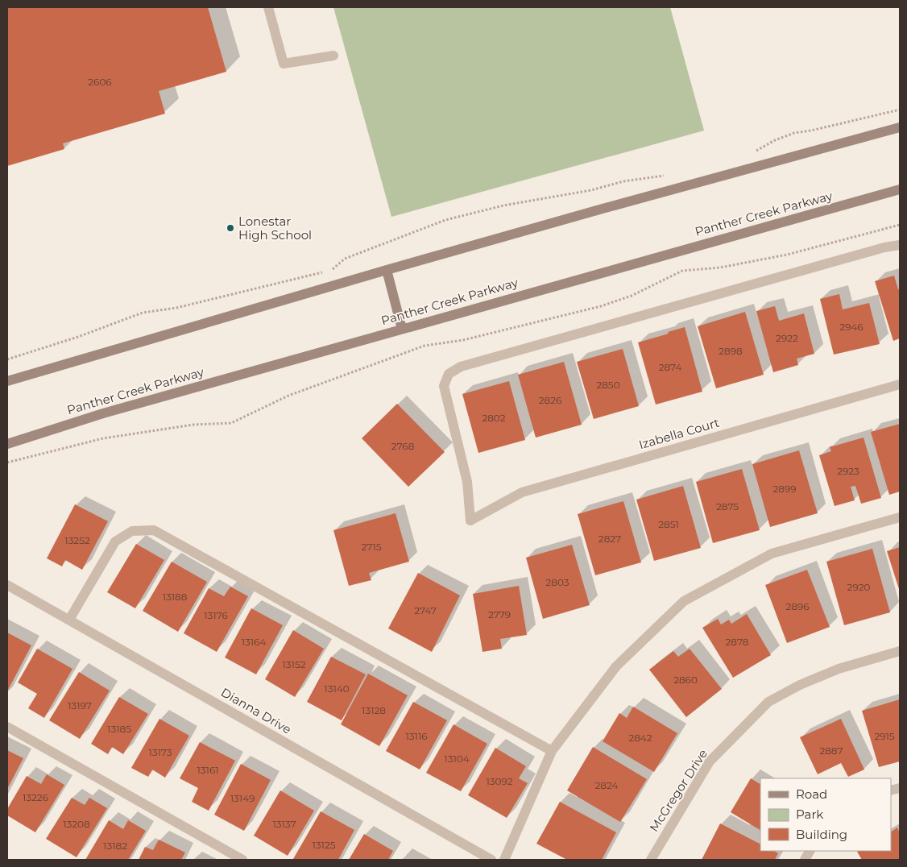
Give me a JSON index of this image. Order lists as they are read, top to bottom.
{
  "streets": {
    "main road": ["Panther Creek Parkway"],
    "street": ["Izabella Court", "Dianna Drive", "McGregor Drive"]
  },
  "places": ["Lonestar High School"],
  "house_numbers": [
    "2606",
    "2946",
    "2922",
    "2898",
    "2874",
    "2850",
    "2826",
    "2802",
    "2768",
    "2923",
    "2899",
    "2875",
    "2851",
    "2827",
    "13252",
    "2715",
    "2803",
    "2920",
    "13188",
    "2896",
    "2747",
    "2779",
    "13176",
    "13164",
    "2878",
    "13152",
    "2860",
    "13140",
    "13197",
    "13128",
    "13185",
    "13116",
    "2915",
    "2842",
    "2887",
    "13173",
    "13104",
    "13161",
    "13092",
    "2824",
    "13226",
    "13149",
    "13208",
    "13137",
    "13125",
    "13182"
  ],
  "legend": ["Road", "Park", "Building"]
}
